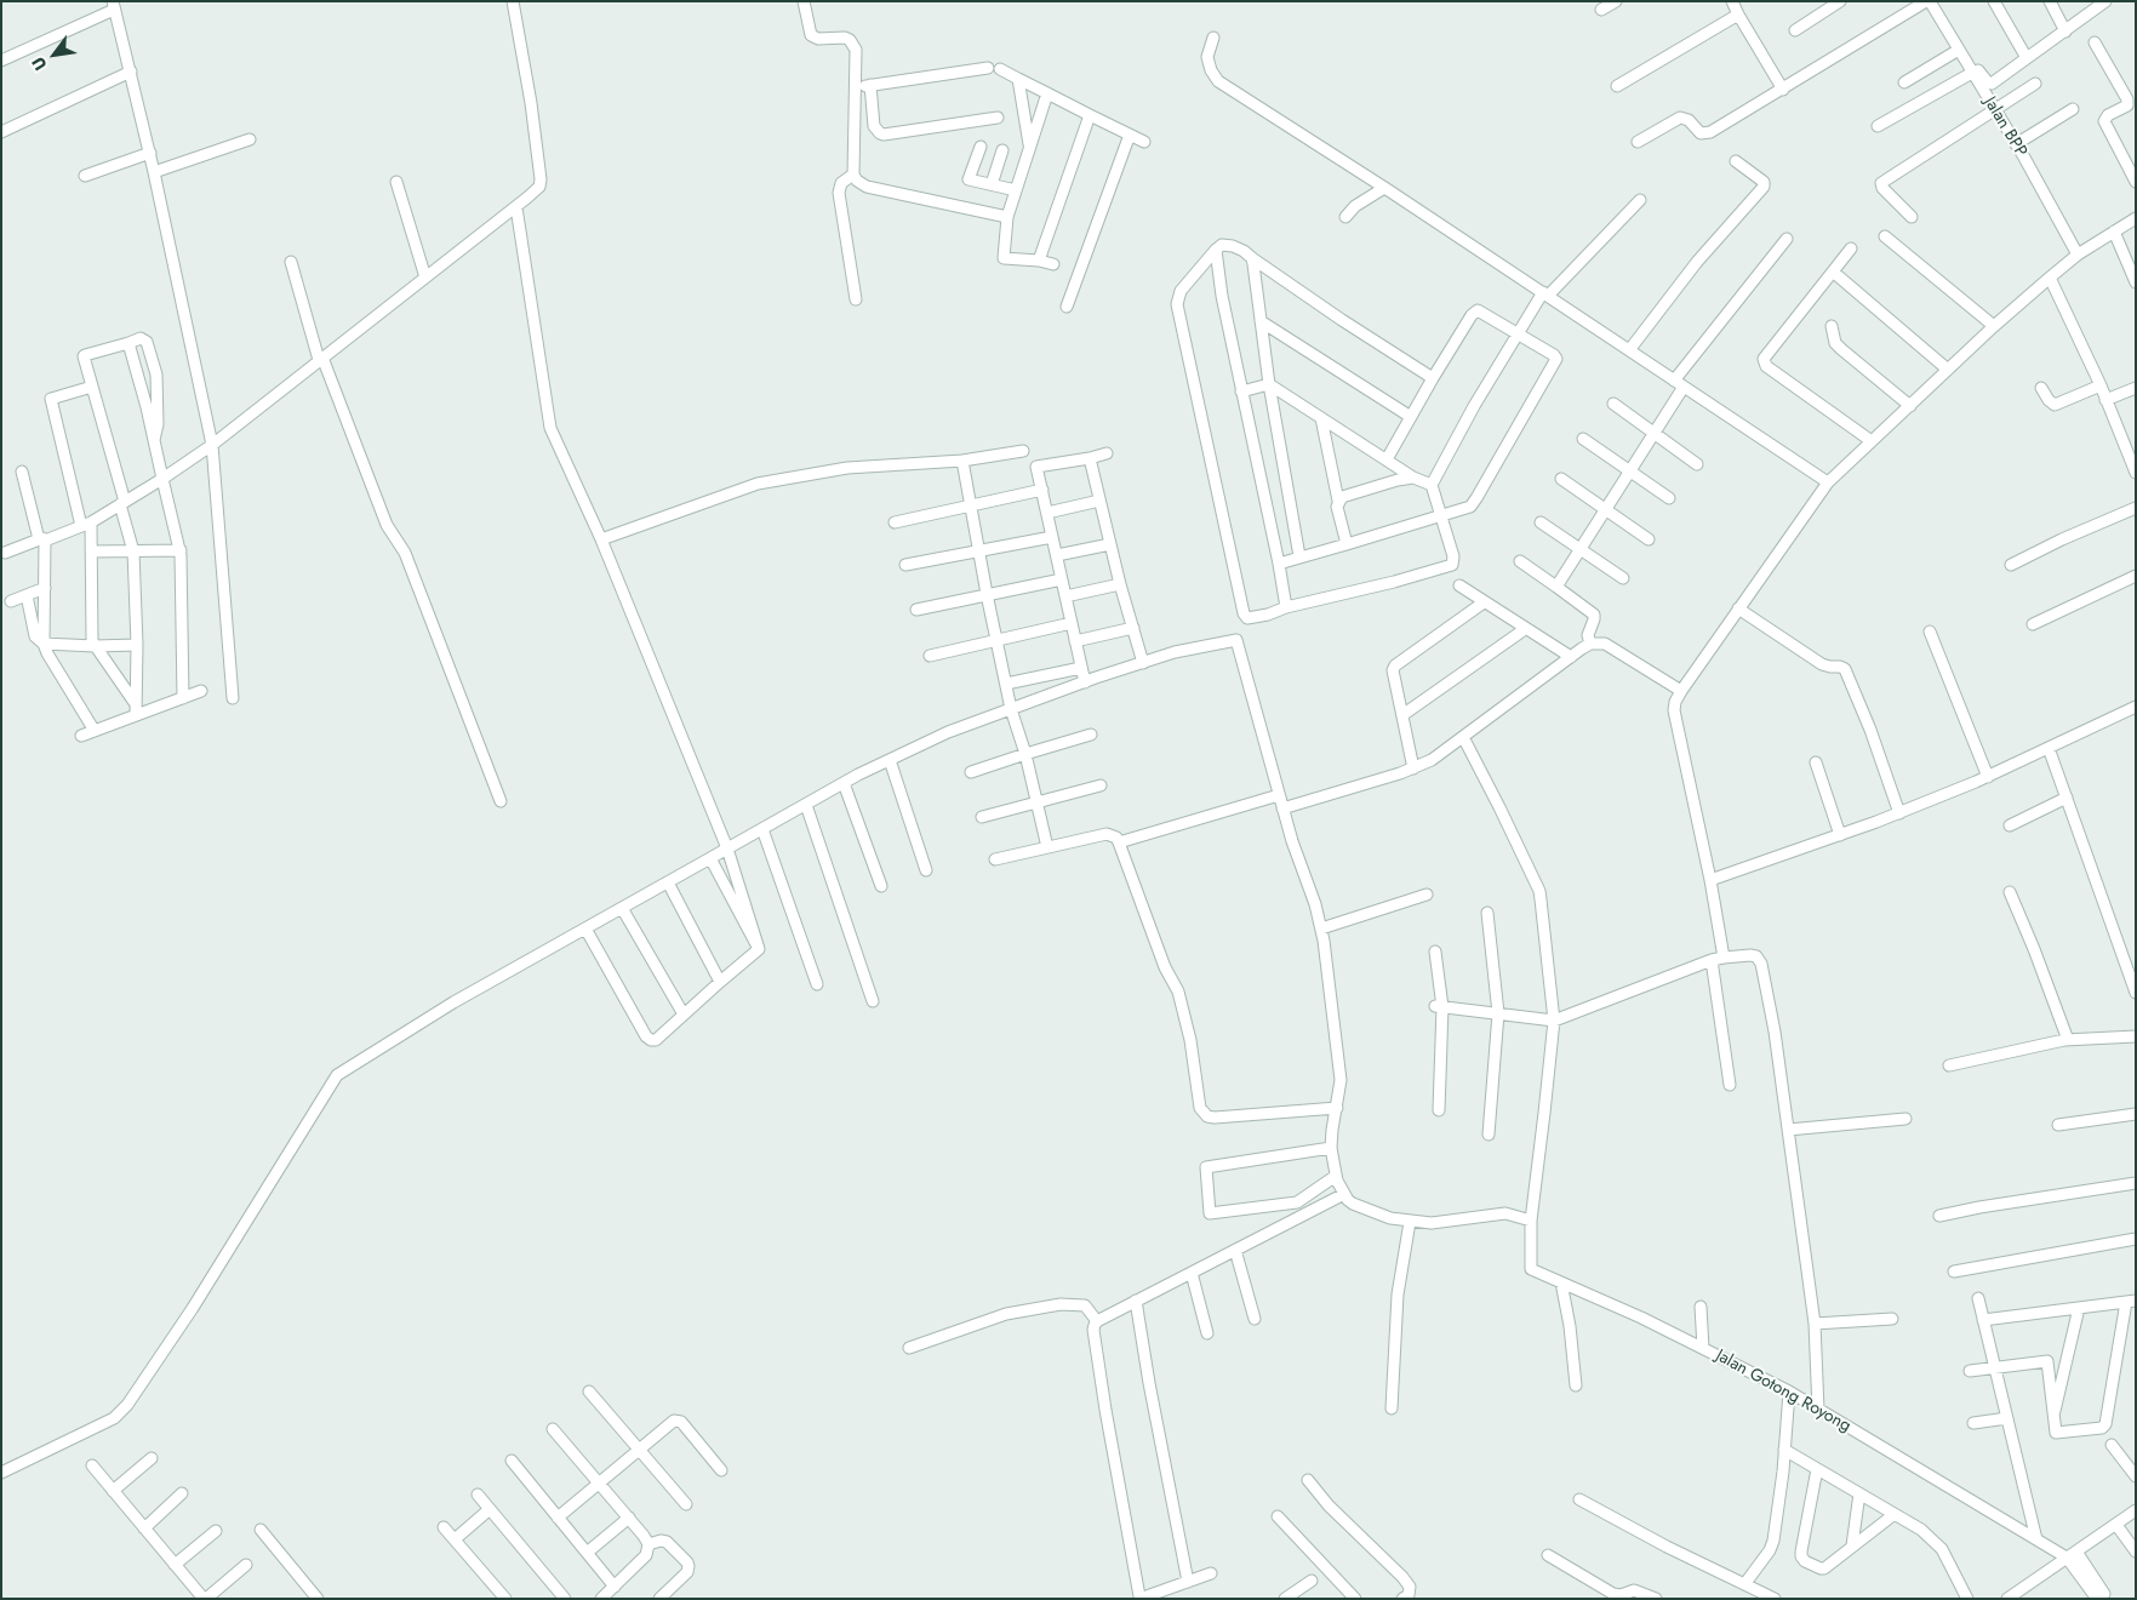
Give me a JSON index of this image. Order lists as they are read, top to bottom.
{
  "streets": {
    "street": ["Jalan BPP", "Jalan Gotong Royong"]
  },
  "north": "bottom left"
}
